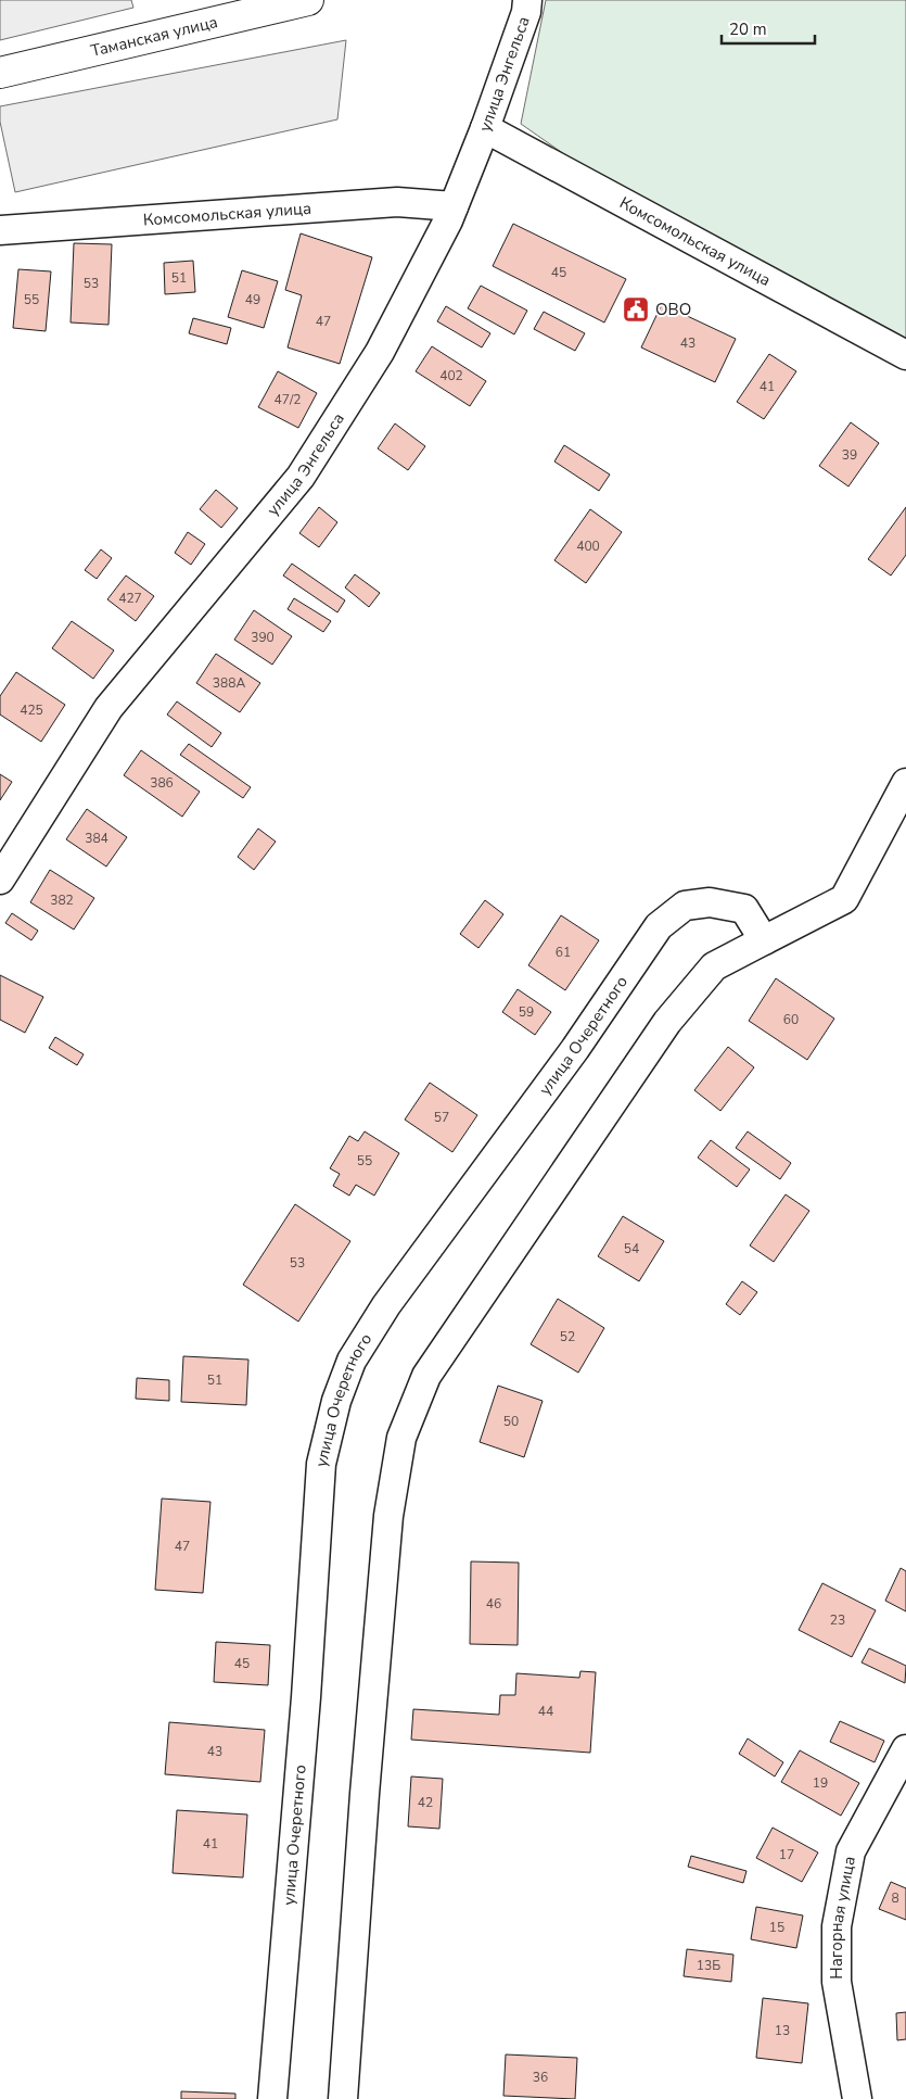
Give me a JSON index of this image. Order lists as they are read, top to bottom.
{
  "streets": {
    "street": [
      "Таманская улица",
      "улица Энгельса",
      "Комсомольская улица",
      "улица Очеретного",
      "Нагорная улица"
    ]
  },
  "crossings": [
    ["улица Энгельса", "Комсомольская улица"]
  ],
  "places": {
    "public building": ["ОВО"]
  },
  "house_numbers": [
    "45",
    "51",
    "53",
    "55",
    "49",
    "47",
    "43",
    "402",
    "41",
    "47/2",
    "39",
    "400",
    "427",
    "390",
    "388А",
    "425",
    "386",
    "384",
    "382",
    "61",
    "59",
    "60",
    "57",
    "55",
    "54",
    "53",
    "52",
    "51",
    "50",
    "47",
    "46",
    "23",
    "45",
    "44",
    "43",
    "19",
    "42",
    "41",
    "17",
    "8",
    "15",
    "13Б",
    "13",
    "36"
  ],
  "scale_bar": "20 m"
}
